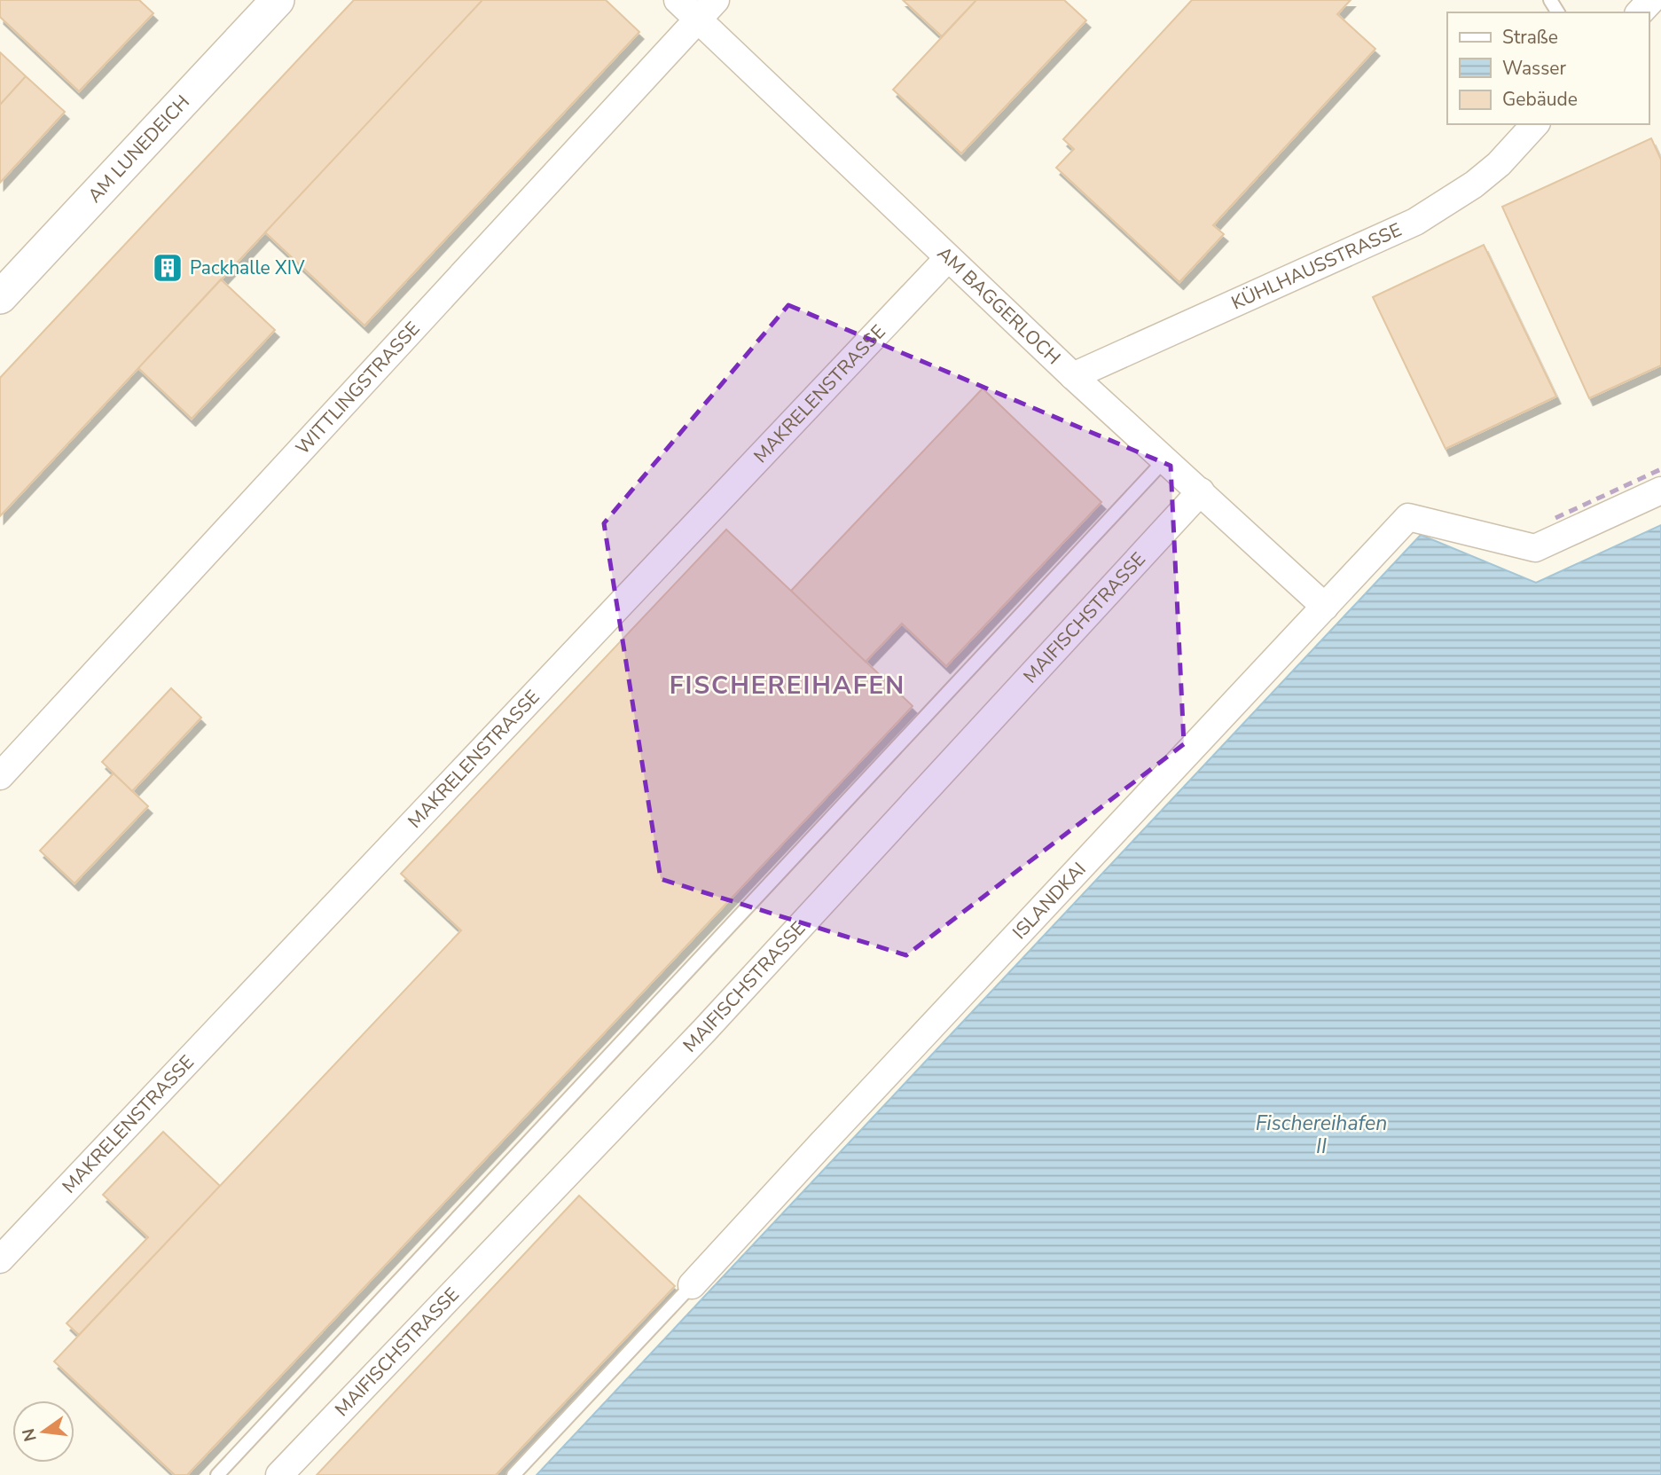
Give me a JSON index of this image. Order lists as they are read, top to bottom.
{
  "streets": {
    "street": [
      "AM LUNEDEICH",
      "KÜHLHAUSSTRASSE",
      "AM BAGGERLOCH",
      "WITTLINGSTRASSE",
      "MAKRELENSTRASSE",
      "MAIFISCHSTRASSE",
      "ISLANDKAI"
    ]
  },
  "crossings": [
    ["KÜHLHAUSSTRASSE", "AM BAGGERLOCH"],
    ["AM BAGGERLOCH", "WITTLINGSTRASSE"],
    ["AM BAGGERLOCH", "MAKRELENSTRASSE"],
    ["AM BAGGERLOCH", "MAIFISCHSTRASSE"],
    ["AM BAGGERLOCH", "ISLANDKAI"]
  ],
  "districts": ["FISCHEREIHAFEN"],
  "water": ["Fischereihafen II"],
  "places": {
    "building": ["Packhalle XIV"]
  },
  "legend": ["Straße", "Wasser", "Gebäude"],
  "north": "left"
}
